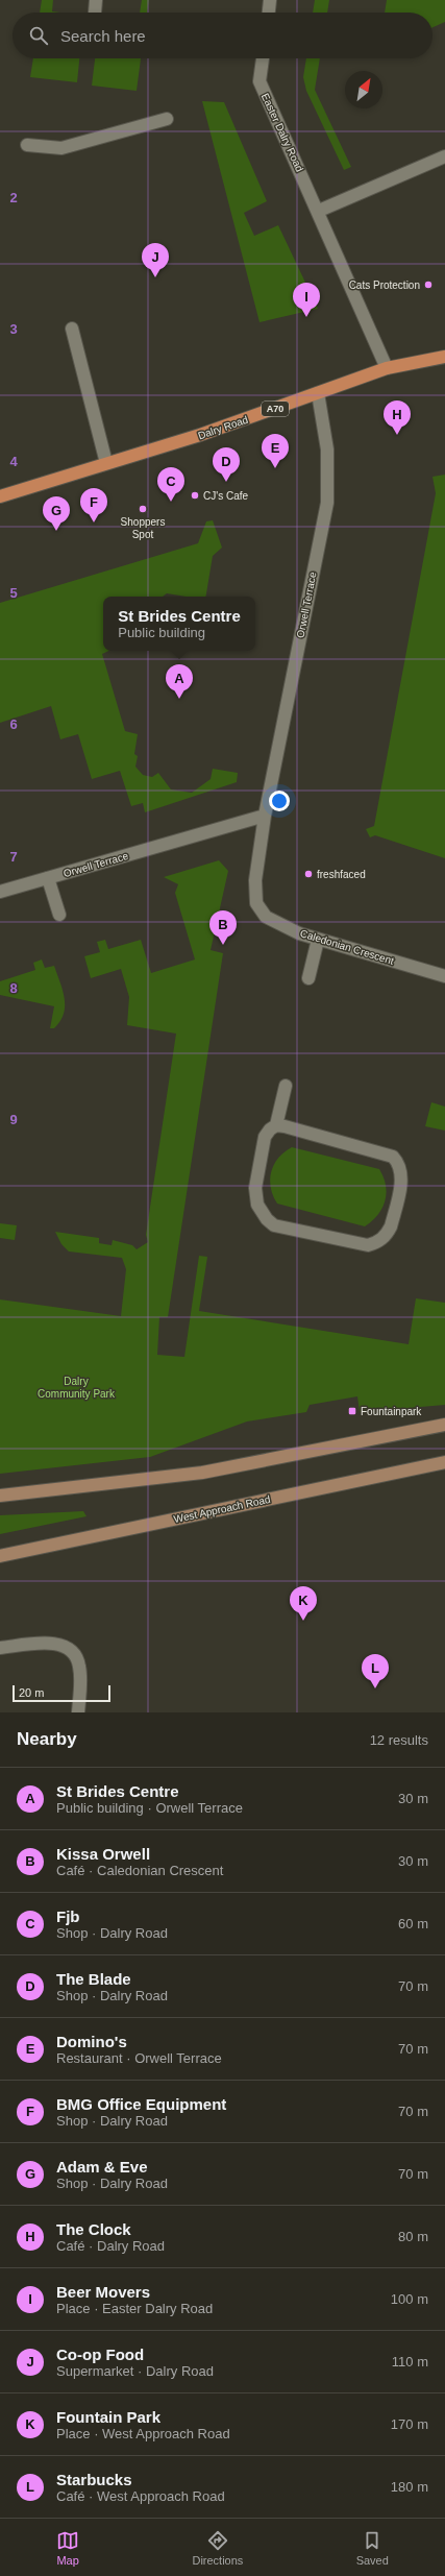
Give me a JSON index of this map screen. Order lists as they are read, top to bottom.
{
  "streets": {
    "main road": ["A70", "Dalry Road"],
    "street": [
      "Easter Dalry Road",
      "Orwell Terrace",
      "Caledonian Crescent",
      "West Approach Road"
    ]
  },
  "crossings": [
    ["Easter Dalry Road", "Dalry Road"],
    ["Dalry Road", "Orwell Terrace"],
    ["Orwell Terrace", "Caledonian Crescent"]
  ],
  "parks": ["Dalry Community Park"],
  "places": {
    "other": [
      "Cats Protection",
      "CJ's Cafe",
      "Shoppers Spot",
      "freshfaced"
    ],
    "transit": ["Fountainpark"]
  },
  "scale_bar": "20 m",
  "north": "top right",
  "page": {
    "search": "Search here",
    "pins": [
      "J",
      "I",
      "H",
      "E",
      "D",
      "C",
      "F",
      "G",
      "A",
      "B",
      "K",
      "L"
    ],
    "popup": ["St Brides Centre", "Public building"],
    "scale": "20 m",
    "heading": ["Nearby", "12 results"],
    "list": [
      {
        "mark": "A",
        "name": "St Brides Centre",
        "note": "Public building · Orwell Terrace",
        "value": "30 m"
      },
      {
        "mark": "B",
        "name": "Kissa Orwell",
        "note": "Café · Caledonian Crescent",
        "value": "30 m"
      },
      {
        "mark": "C",
        "name": "Fjb",
        "note": "Shop · Dalry Road",
        "value": "60 m"
      },
      {
        "mark": "D",
        "name": "The Blade",
        "note": "Shop · Dalry Road",
        "value": "70 m"
      },
      {
        "mark": "E",
        "name": "Domino's",
        "note": "Restaurant · Orwell Terrace",
        "value": "70 m"
      },
      {
        "mark": "F",
        "name": "BMG Office Equipment",
        "note": "Shop · Dalry Road",
        "value": "70 m"
      },
      {
        "mark": "G",
        "name": "Adam & Eve",
        "note": "Shop · Dalry Road",
        "value": "70 m"
      },
      {
        "mark": "H",
        "name": "The Clock",
        "note": "Café · Dalry Road",
        "value": "80 m"
      },
      {
        "mark": "I",
        "name": "Beer Movers",
        "note": "Place · Easter Dalry Road",
        "value": "100 m"
      },
      {
        "mark": "J",
        "name": "Co-op Food",
        "note": "Supermarket · Dalry Road",
        "value": "110 m"
      },
      {
        "mark": "K",
        "name": "Fountain Park",
        "note": "Place · West Approach Road",
        "value": "170 m"
      },
      {
        "mark": "L",
        "name": "Starbucks",
        "note": "Café · West Approach Road",
        "value": "180 m"
      }
    ],
    "nav": ["Map", "Directions", "Saved"]
  },
  "grid": {
    "rows": [
      "2",
      "3",
      "4",
      "5",
      "6",
      "7",
      "8",
      "9"
    ]
  }
}
